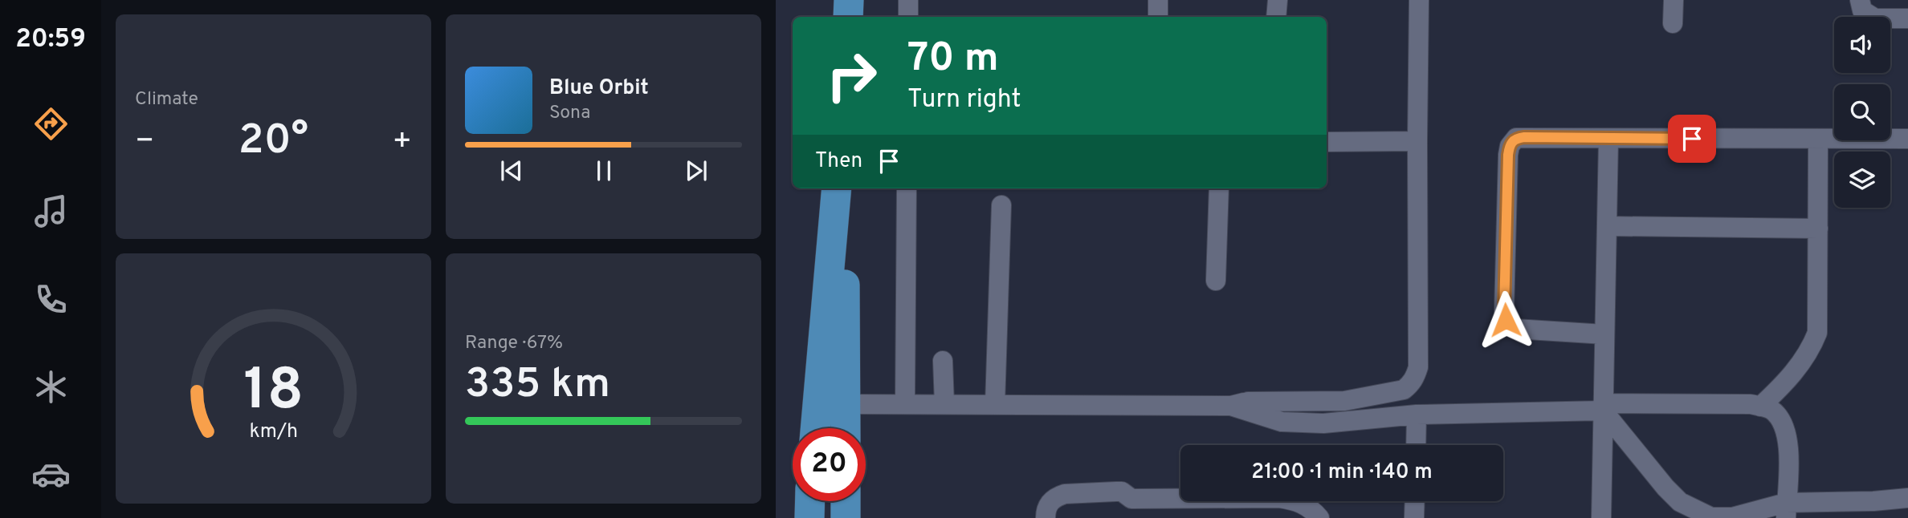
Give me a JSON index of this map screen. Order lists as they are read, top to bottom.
{
  "page": {
    "tabs": "20:59",
    "tile": [
      "Climate",
      ["Range · 67%", "335 km"]
    ],
    "turn": ["70 m", "Turn right"],
    "song": ["Blue Orbit", "Sona"],
    "heat": ["−", "20°", "+"],
    "then": "Then",
    "limit": "20",
    "trip": "21:00 · 1 min · 140 m",
    "gauge": ["18", "km/h"]
  }
}
